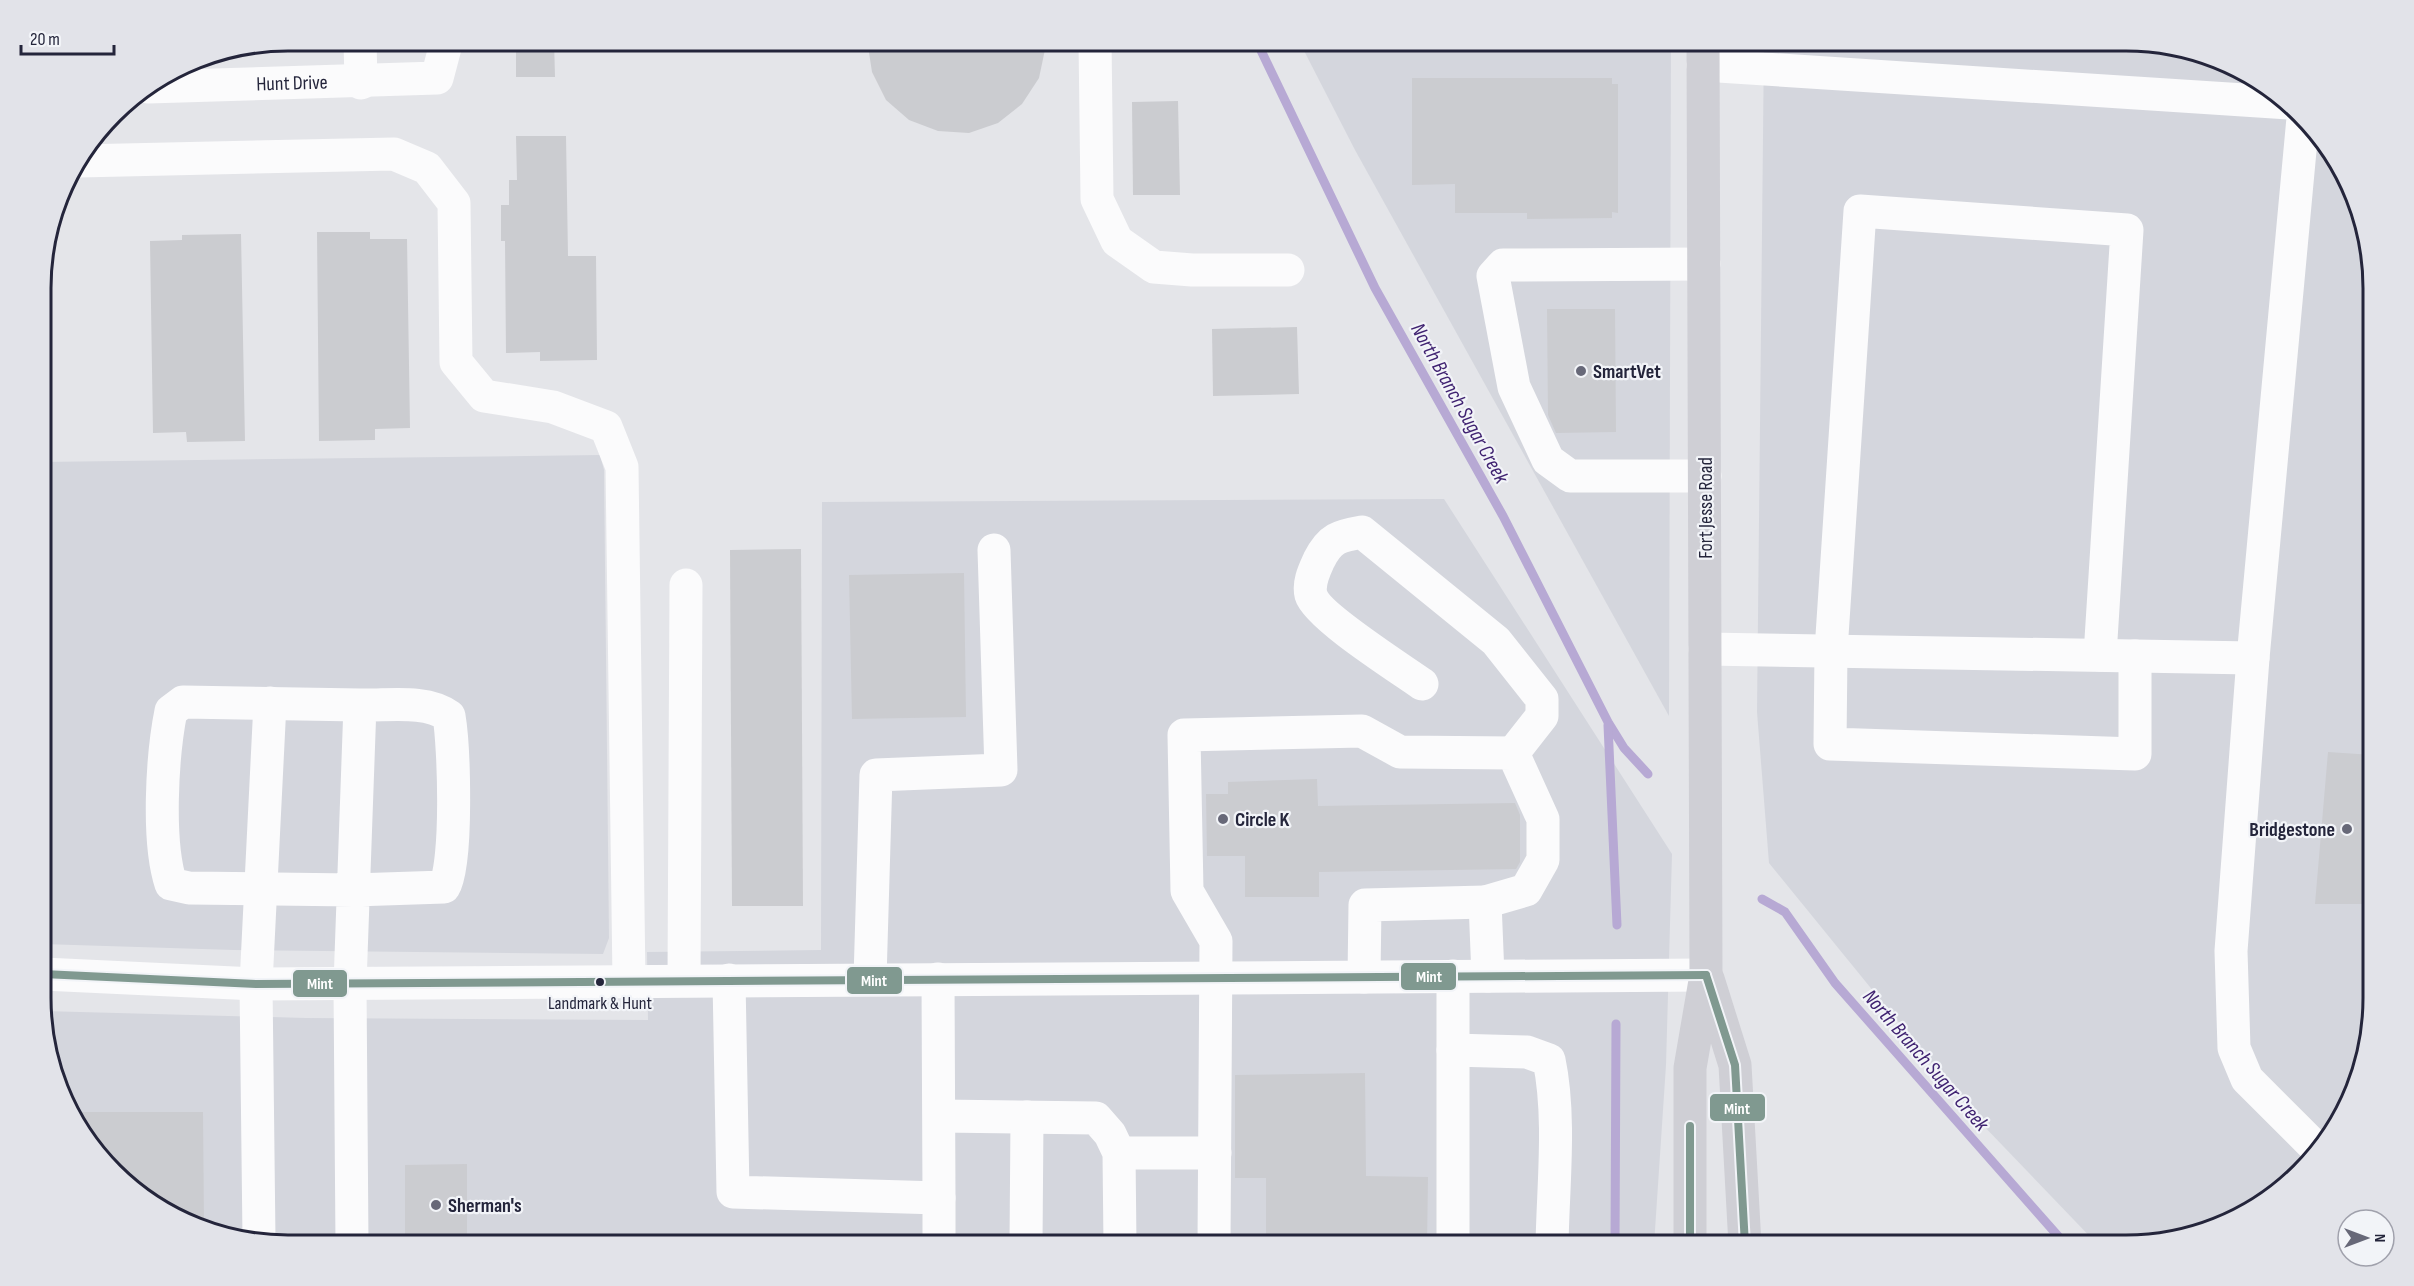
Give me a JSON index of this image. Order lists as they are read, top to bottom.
{
  "streets": {
    "main road": ["Fort Jesse Road"],
    "street": ["Hunt Drive"]
  },
  "water": ["North Branch Sugar Creek"],
  "places": [
    "SmartVet",
    "Circle K",
    "Bridgestone",
    "Landmark & Hunt",
    "Sherman's"
  ],
  "lines": ["transit line Mint"],
  "scale_bar": "20 m",
  "north": "right"
}
